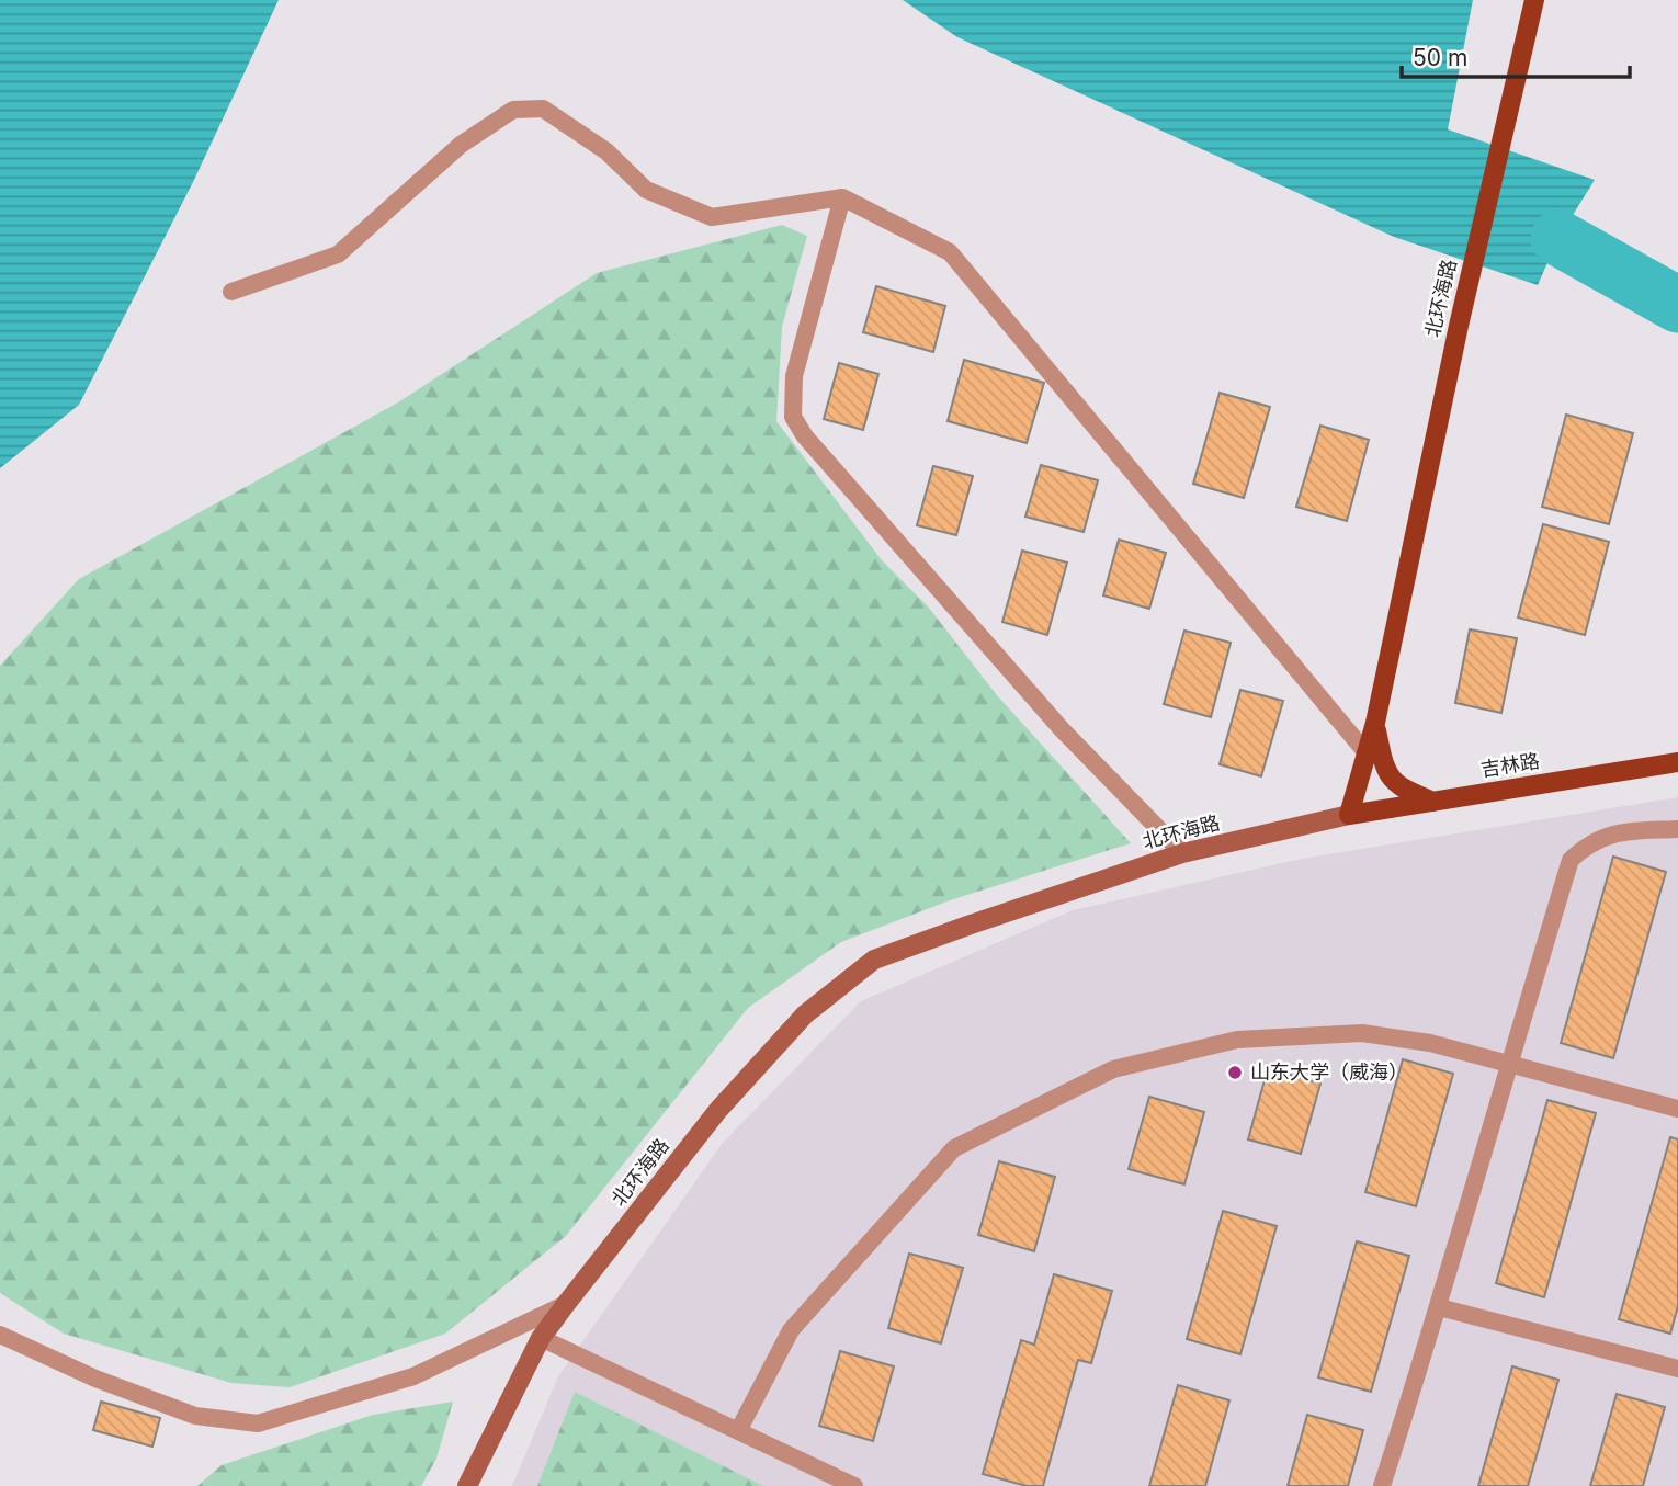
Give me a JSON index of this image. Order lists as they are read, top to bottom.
{
  "streets": {
    "main road": ["北环海路", "吉林路"]
  },
  "crossings": [
    ["北环海路", "吉林路"]
  ],
  "places": ["山东大学（威海）"],
  "scale_bar": "50 m"
}
